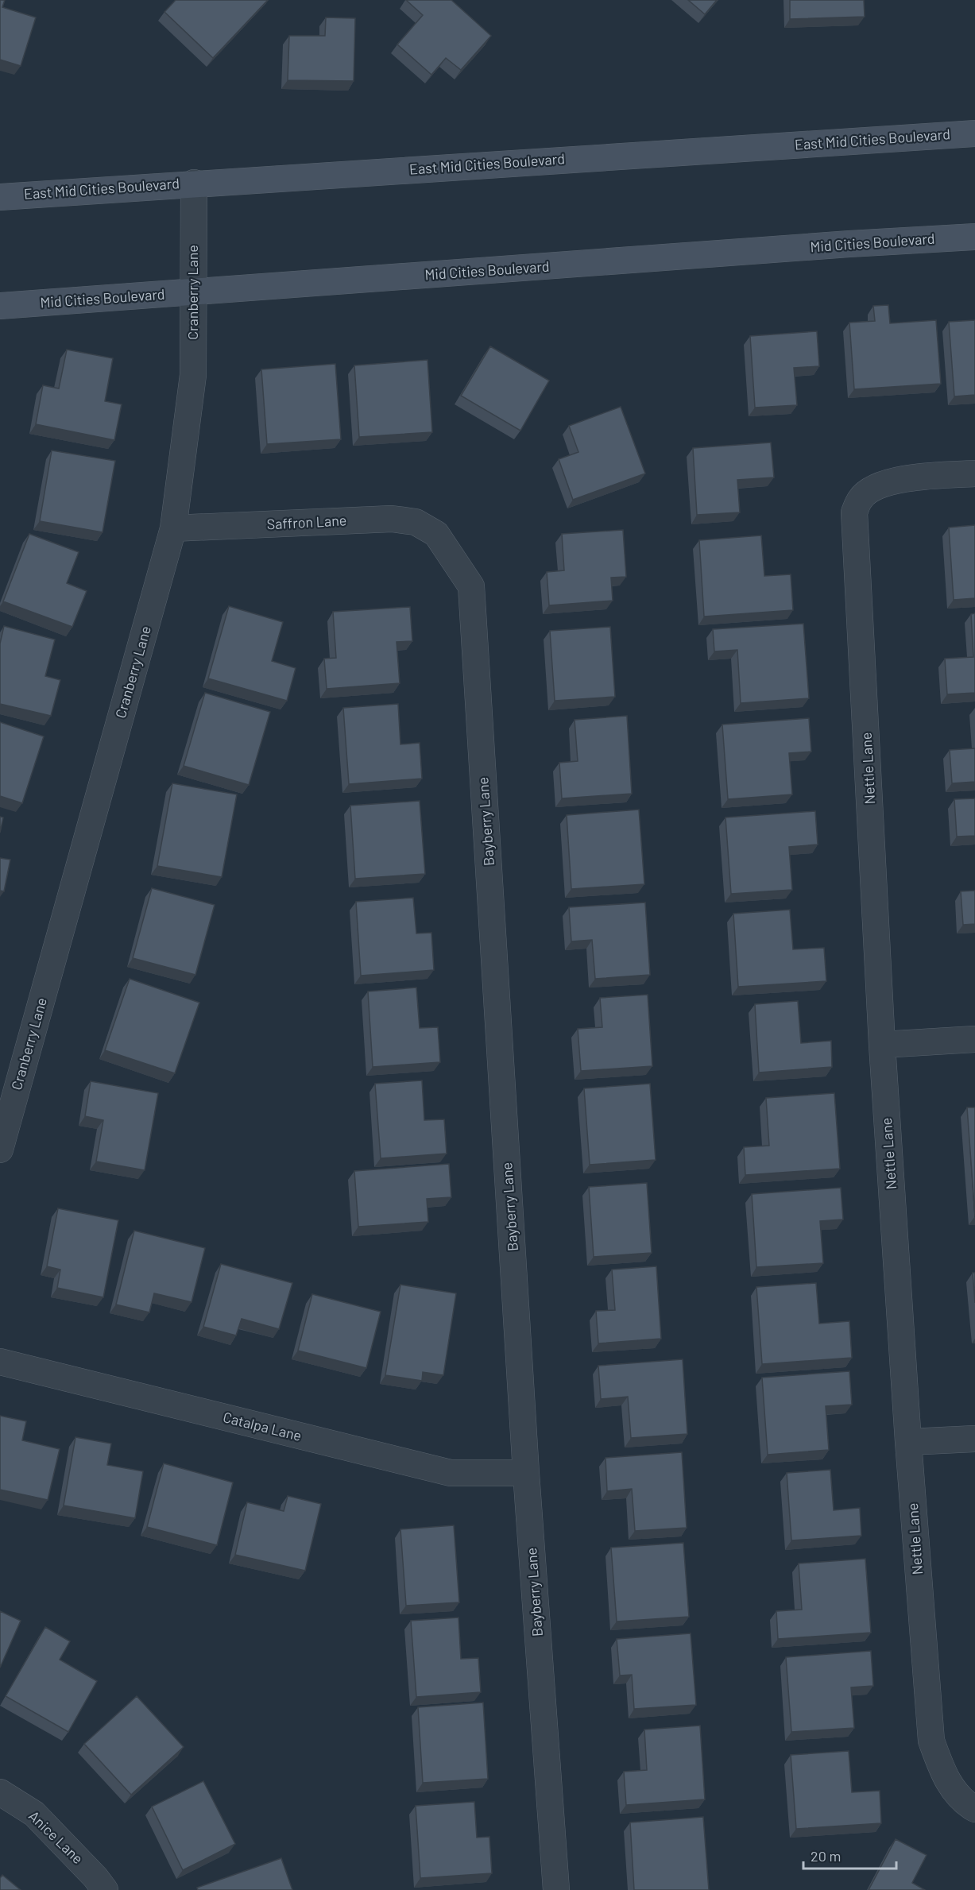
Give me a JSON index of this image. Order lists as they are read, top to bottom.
{
  "streets": {
    "main road": ["East Mid Cities Boulevard", "Mid Cities Boulevard"],
    "street": [
      "Cranberry Lane",
      "Saffron Lane",
      "Nettle Lane",
      "Bayberry Lane",
      "Catalpa Lane",
      "Anice Lane"
    ]
  },
  "crossings": [
    ["East Mid Cities Boulevard", "Cranberry Lane"],
    ["Mid Cities Boulevard", "Cranberry Lane"],
    ["Cranberry Lane", "Saffron Lane"],
    ["Saffron Lane", "Bayberry Lane"],
    ["Bayberry Lane", "Catalpa Lane"]
  ],
  "scale_bar": "20 m"
}
